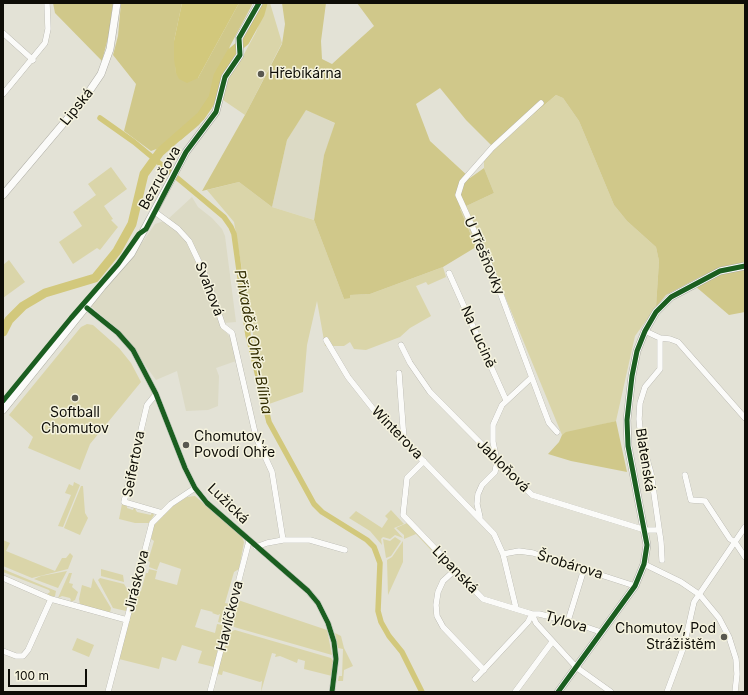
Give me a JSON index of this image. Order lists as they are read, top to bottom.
{
  "streets": {
    "street": [
      "Lipská",
      "Bezručova",
      "U Třešňovky",
      "Svahová",
      "Na Lucině",
      "Winterova",
      "Blatenská",
      "Seifertova",
      "Jabloňová",
      "Lužická",
      "Šrobárova",
      "Lipanská",
      "Jiráskova",
      "Havlíčkova",
      "Tylova"
    ]
  },
  "crossings": [
    ["Bezručova", "Svahová"],
    ["Bezručova", "Lužická"],
    ["Winterova", "Šrobárova"],
    ["Winterova", "Lipanská"],
    ["Blatenská", "Jabloňová"],
    ["Blatenská", "Šrobárova"],
    ["Blatenská", "Tylova"],
    ["Seifertova", "Lužická"],
    ["Seifertova", "Jiráskova"],
    ["Lužická", "Jiráskova"],
    ["Lužická", "Havlíčkova"],
    ["Lipanská", "Tylova"]
  ],
  "water": ["Přivaděč Ohře-Bílina"],
  "places": [
    "Hřebíkárna",
    "Softball Chomutov",
    "Chomutov, Povodí Ohře",
    "Chomutov, Pod Strážištěm"
  ],
  "scale_bar": "100 m"
}
